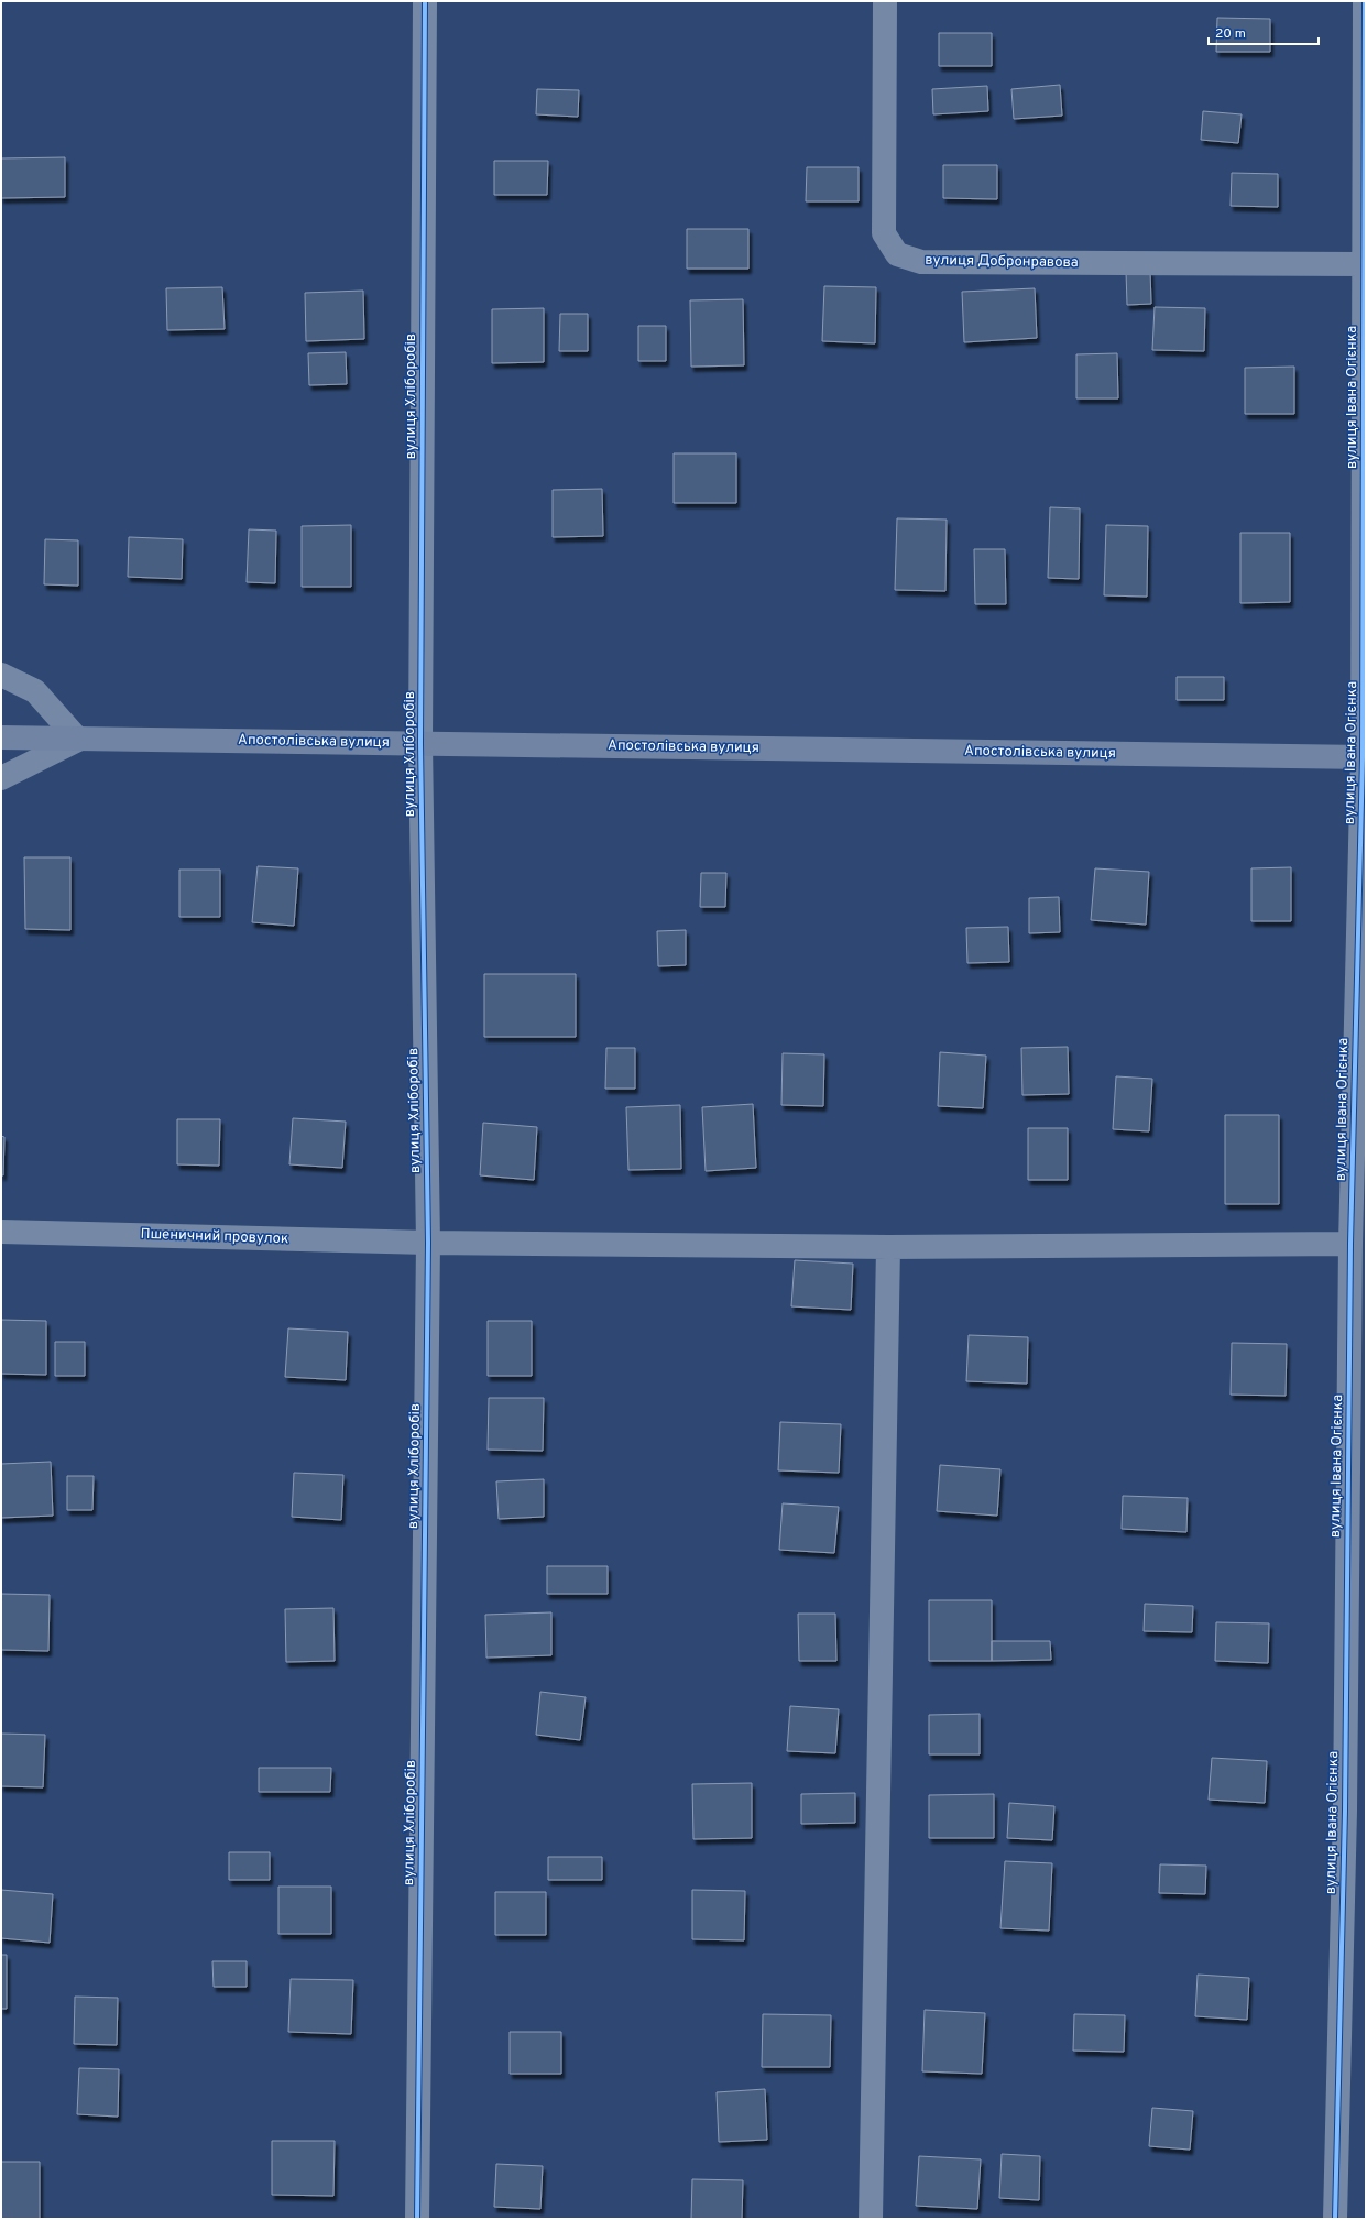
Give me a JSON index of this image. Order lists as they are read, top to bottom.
{
  "streets": {
    "street": [
      "вулиця Добронравова",
      "вулиця Хліборобів",
      "вулиця Івана Огієнка",
      "Апостолівська вулиця",
      "Пшеничний провулок"
    ]
  },
  "crossings": [
    ["вулиця Добронравова", "вулиця Івана Огієнка"],
    ["вулиця Хліборобів", "Апостолівська вулиця"],
    ["вулиця Хліборобів", "Пшеничний провулок"],
    ["вулиця Івана Огієнка", "Апостолівська вулиця"],
    ["вулиця Івана Огієнка", "Пшеничний провулок"]
  ],
  "scale_bar": "20 m"
}
